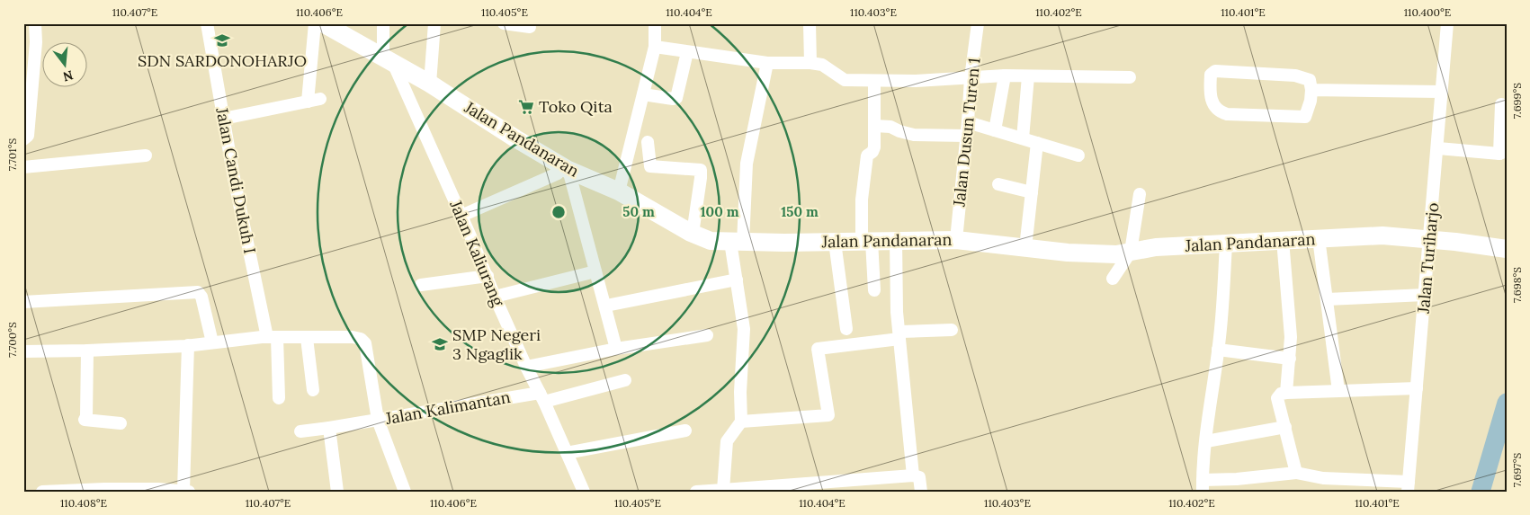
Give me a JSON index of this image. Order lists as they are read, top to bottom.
{
  "streets": {
    "main road": ["Jalan Pandanaran"],
    "street": [
      "Jalan Dusun Turen 1",
      "Jalan Candi Dukuh I",
      "Jalan Kaliurang",
      "Jalan Turiharjo",
      "Jalan Kalimantan"
    ]
  },
  "crossings": [
    ["Jalan Dusun Turen 1", "Jalan Pandanaran"],
    ["Jalan Pandanaran", "Jalan Kaliurang"],
    ["Jalan Pandanaran", "Jalan Turiharjo"],
    ["Jalan Kaliurang", "Jalan Kalimantan"]
  ],
  "places": {
    "school or university": ["SDN SARDONOHARJO", "SMP Negeri 3 Ngaglik"],
    "supermarket": ["Toko Qita"]
  },
  "north": "bottom",
  "coordinates": [
    "110.407°E",
    "110.406°E",
    "110.405°E",
    "110.404°E",
    "110.403°E",
    "110.402°E",
    "110.401°E",
    "110.400°E",
    "7.699°S",
    "7.701°S",
    "7.698°S",
    "7.700°S",
    "7.697°S",
    "110.408°E"
  ],
  "rings": ["50 m", "100 m", "150 m"]
}
